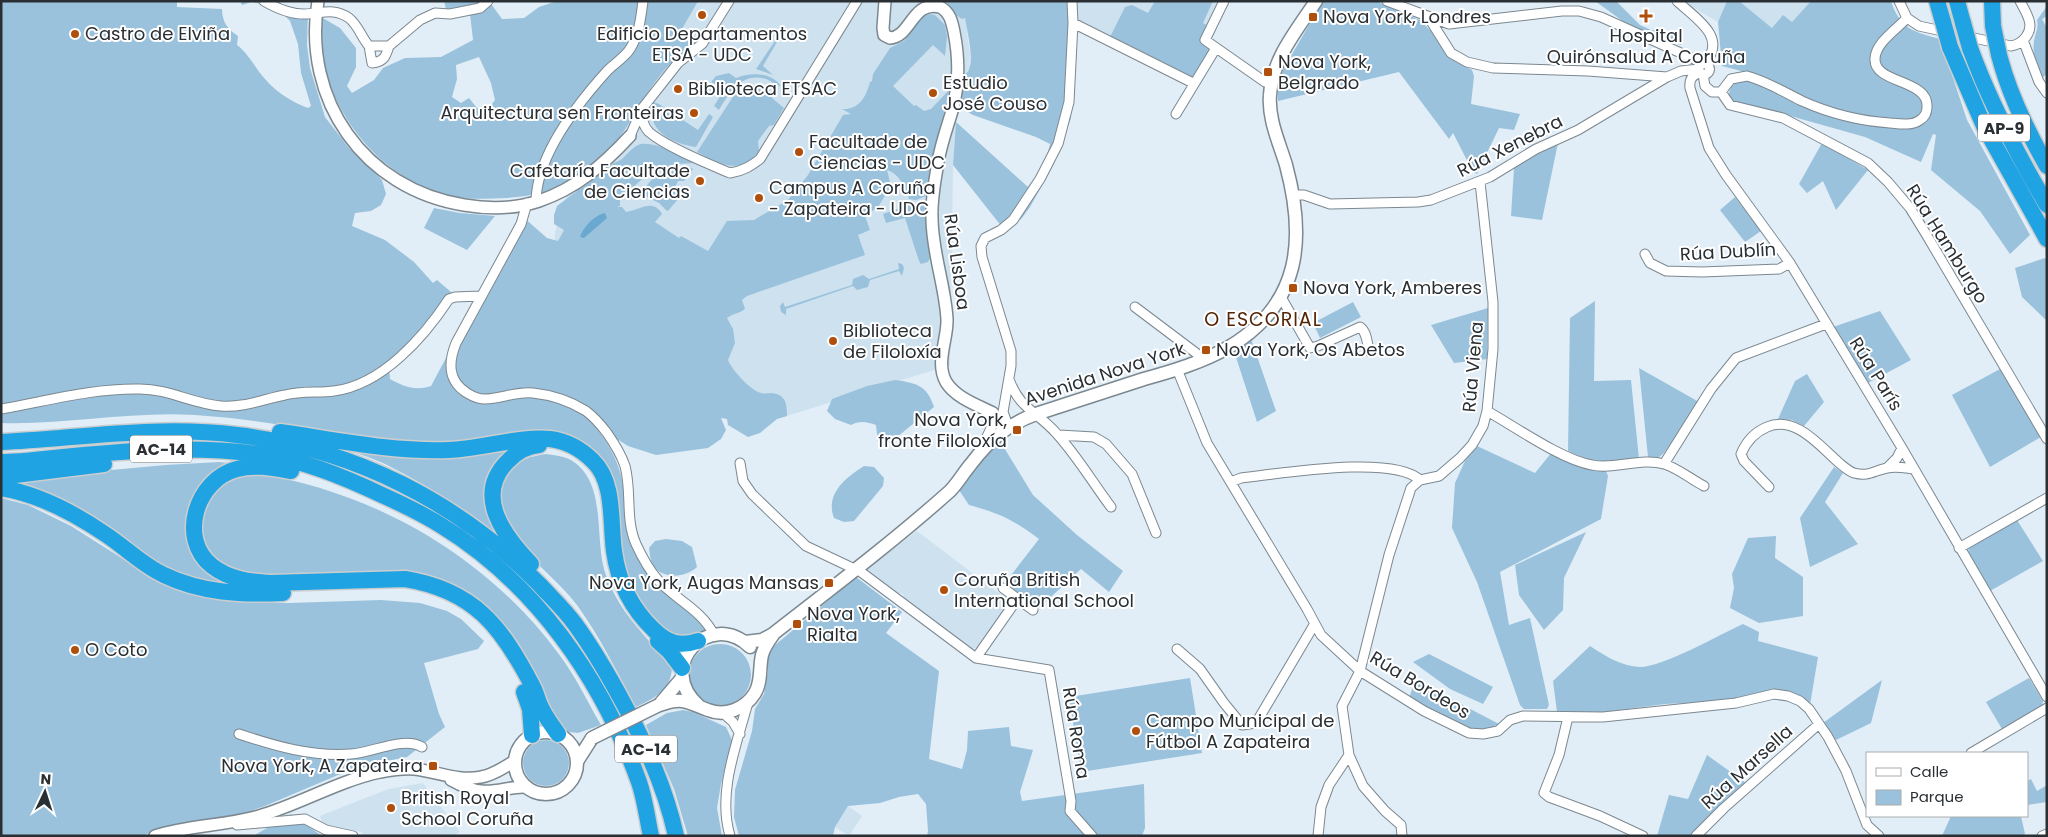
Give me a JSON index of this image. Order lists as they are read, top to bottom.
{
  "streets": {
    "highway": ["AP-9", "AC-14"],
    "main road": ["Avenida Nova York"],
    "street": [
      "Rúa Xenebra",
      "Rúa Hamburgo",
      "Rúa Dublín",
      "Rúa Lisboa",
      "Rúa Viena",
      "Rúa París",
      "Rúa Bordeos",
      "Rúa Roma",
      "Rúa Marsella"
    ]
  },
  "crossings": [
    ["Rúa Xenebra", "Rúa Hamburgo"],
    ["Rúa Xenebra", "Rúa Viena"],
    ["Rúa Xenebra", "Avenida Nova York"],
    ["Rúa Xenebra", "Rúa París"],
    ["Rúa Hamburgo", "Rúa París"],
    ["Rúa Dublín", "Rúa París"],
    ["Rúa Lisboa", "Avenida Nova York"],
    ["Avenida Nova York", "Rúa Bordeos"],
    ["Avenida Nova York", "Rúa Roma"],
    ["Rúa Bordeos", "Rúa Marsella"]
  ],
  "districts": ["O ESCORIAL"],
  "places": {
    "other": [
      "Edificio Departamentos ETSA - UDC",
      "Castro de Elviña",
      "Biblioteca ETSAC",
      "Estudio José Couso",
      "Arquitectura sen Fronteiras",
      "Facultade de Ciencias - UDC",
      "Cafetaría Facultade de Ciencias",
      "Campus A Coruña - Zapateira - UDC",
      "Biblioteca de Filoloxía",
      "Coruña British International School",
      "O Coto",
      "Campo Municipal de Fútbol A Zapateira",
      "British Royal School Coruña"
    ],
    "health": ["Hospital Quirónsalud A Coruña"],
    "transit": [
      "Nova York, Londres",
      "Nova York, Belgrado",
      "Nova York, Amberes",
      "Nova York, Os Abetos",
      "Nova York, fronte Filoloxía",
      "Nova York, Augas Mansas",
      "Nova York, Rialta",
      "Nova York, A Zapateira"
    ]
  },
  "legend": ["Calle", "Parque"],
  "north": "top"
}
